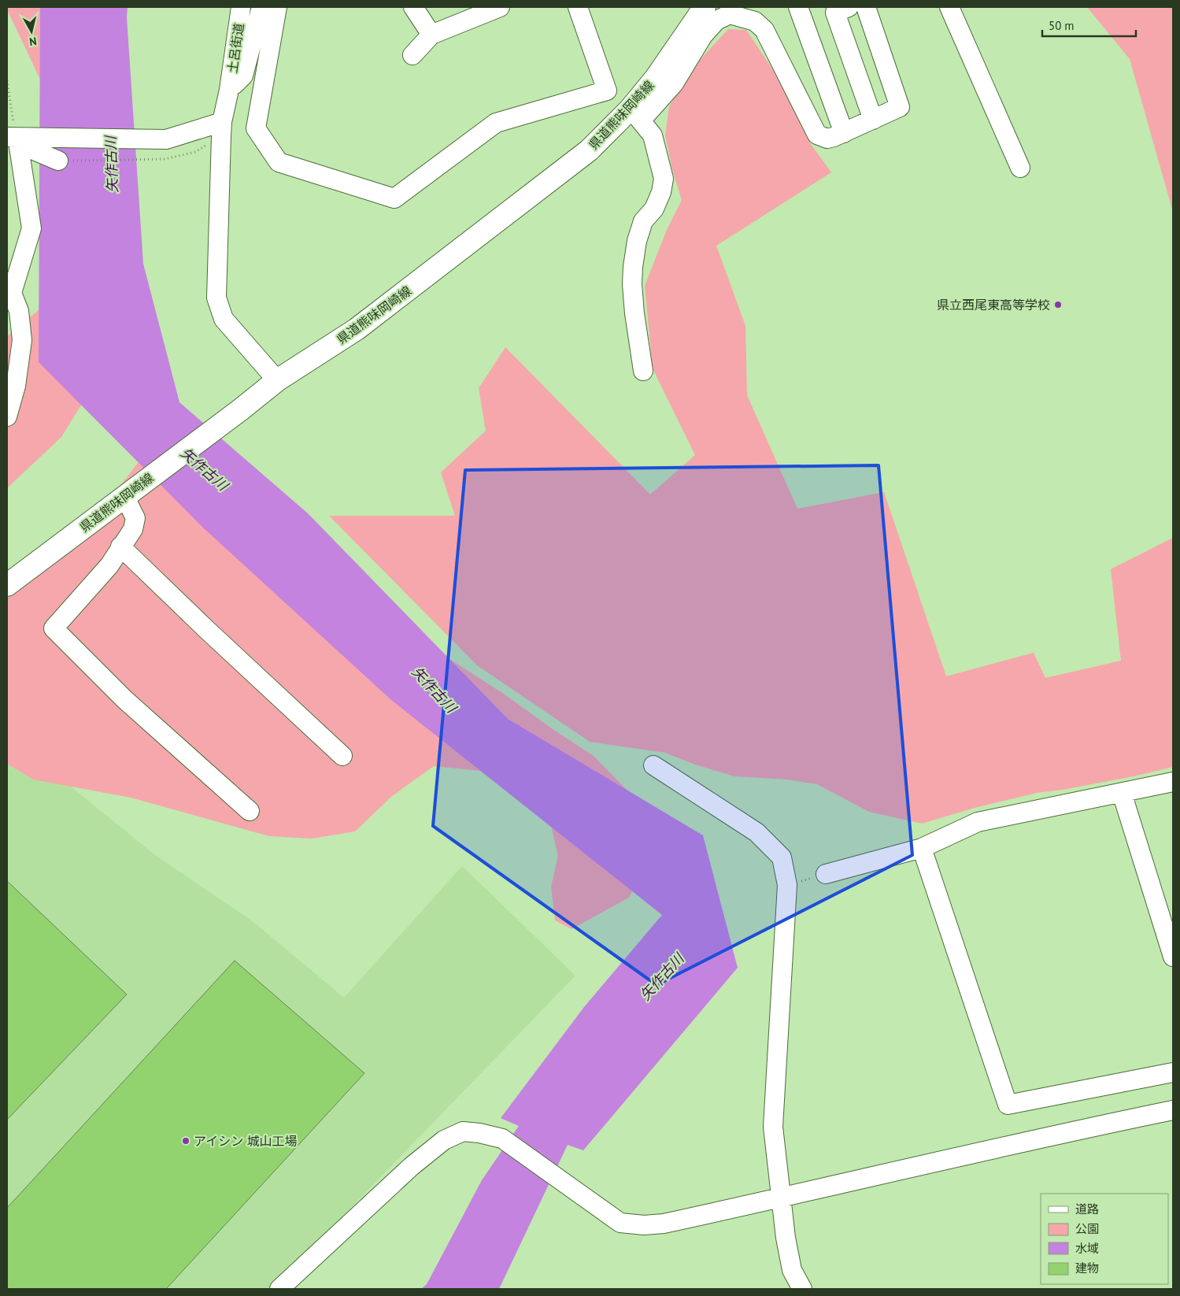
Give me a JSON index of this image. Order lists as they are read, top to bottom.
{
  "streets": {
    "main road": ["県道熊味岡崎線"],
    "street": ["土呂街道"]
  },
  "crossings": [
    ["土呂街道", "県道熊味岡崎線"]
  ],
  "water": ["矢作古川"],
  "places": ["県立西尾東高等学校", "アイシン 城山工場"],
  "legend": [
    "道路",
    "公園",
    "水域",
    "建物"
  ],
  "scale_bar": "50 m",
  "north": "bottom"
}
